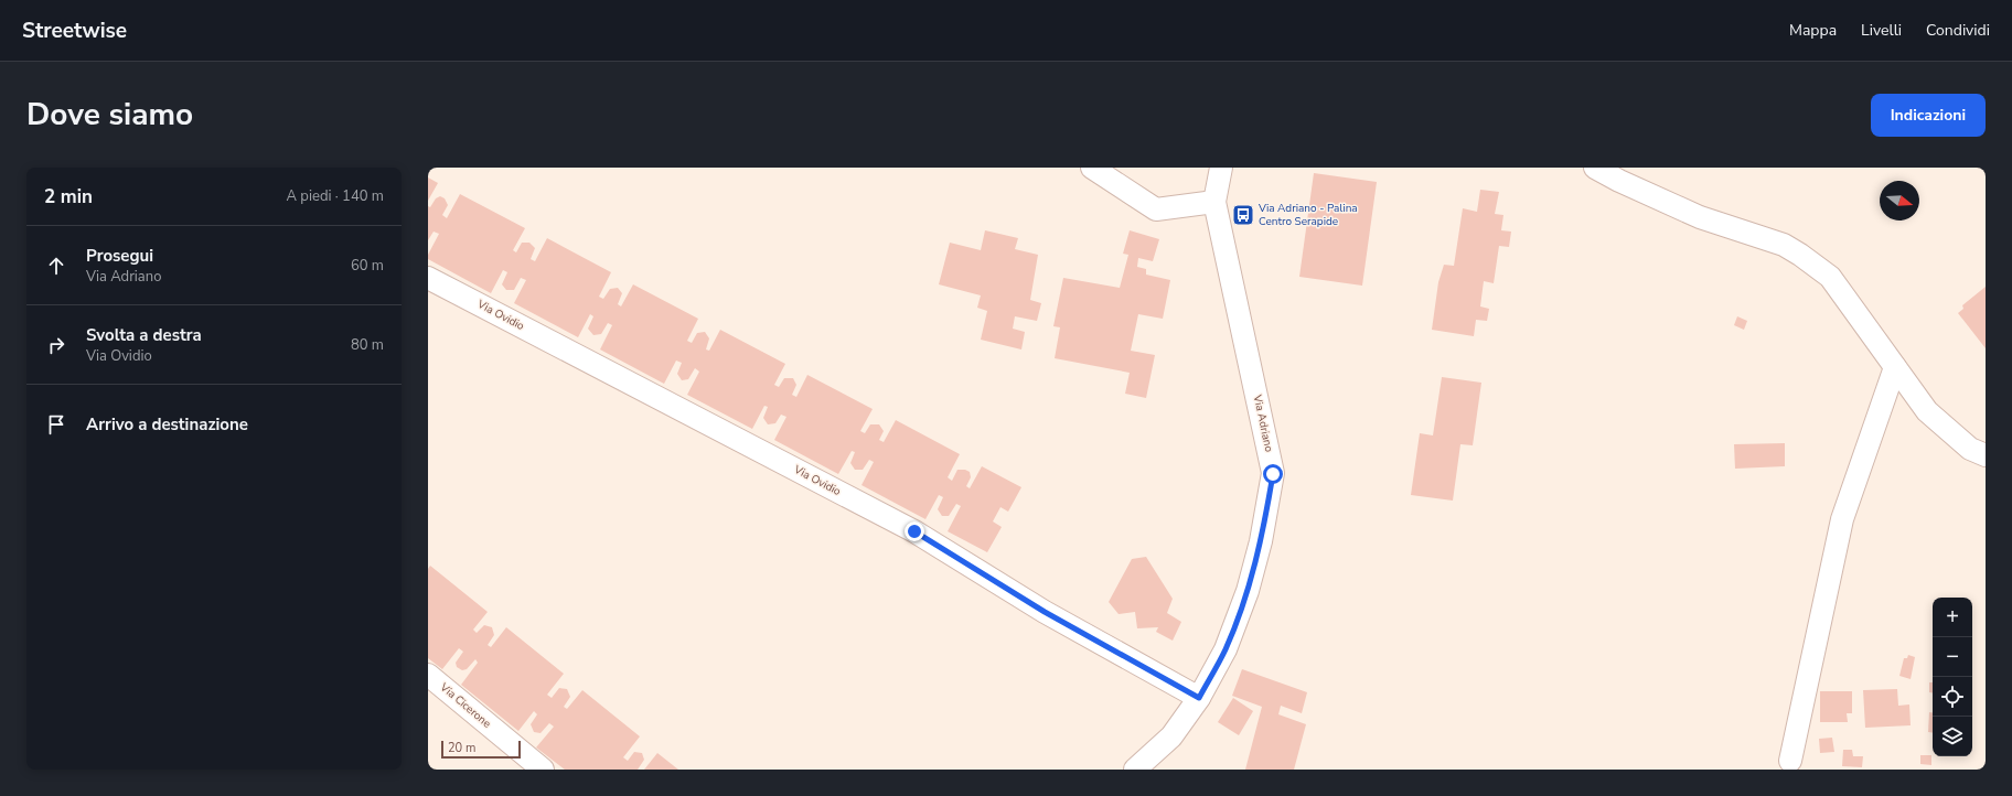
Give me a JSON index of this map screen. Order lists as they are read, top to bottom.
{
  "streets": {
    "street": ["Via Ovidio", "Via Adriano", "Via Cicerone"]
  },
  "crossings": [
    ["Via Ovidio", "Via Adriano"]
  ],
  "places": {
    "bus stop": ["Via Adriano - Palina Centro Serapide"]
  },
  "scale_bar": "20 m",
  "north": "right",
  "page": {
    "header": "Streetwise",
    "nav": ["Mappa", "Livelli", "Condividi"],
    "title": "Dove siamo",
    "buttons": "Indicazioni",
    "heading": ["2 min", "A piedi · 140 m"],
    "list": [
      ["Prosegui", "Via Adriano", "60 m"],
      ["Svolta a destra", "Via Ovidio", "80 m"],
      "Arrivo a destinazione"
    ],
    "map_buttons": ["+", "−"],
    "scale": "20 m"
  }
}
